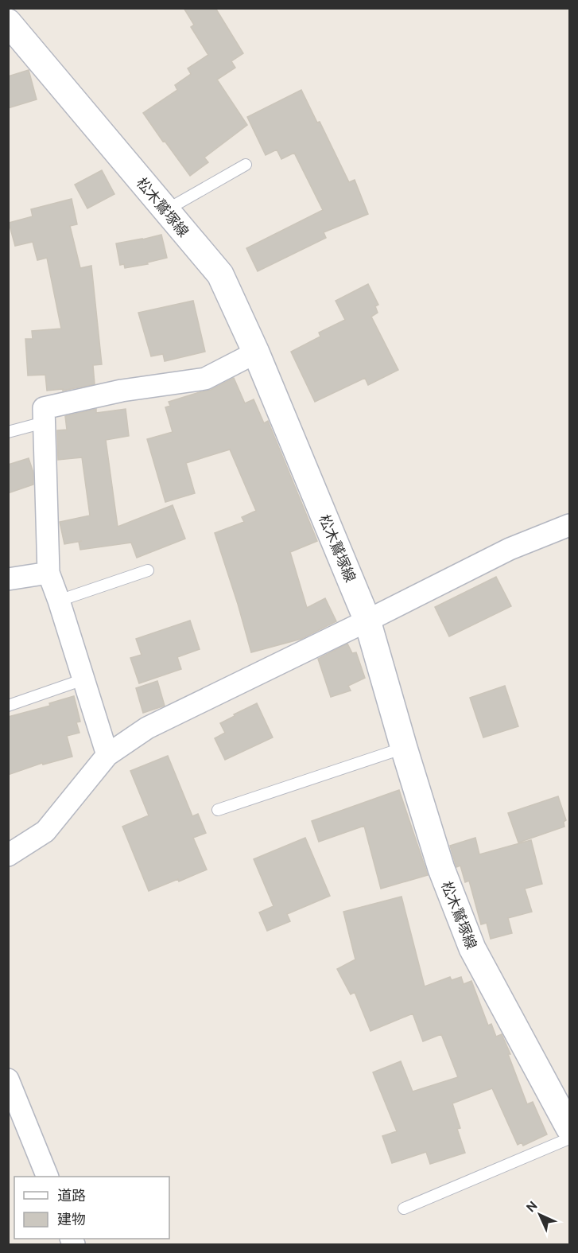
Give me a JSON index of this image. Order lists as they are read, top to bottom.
{
  "streets": {
    "main road": ["松木鷲塚線"]
  },
  "legend": ["道路", "建物"],
  "north": "top left"
}
